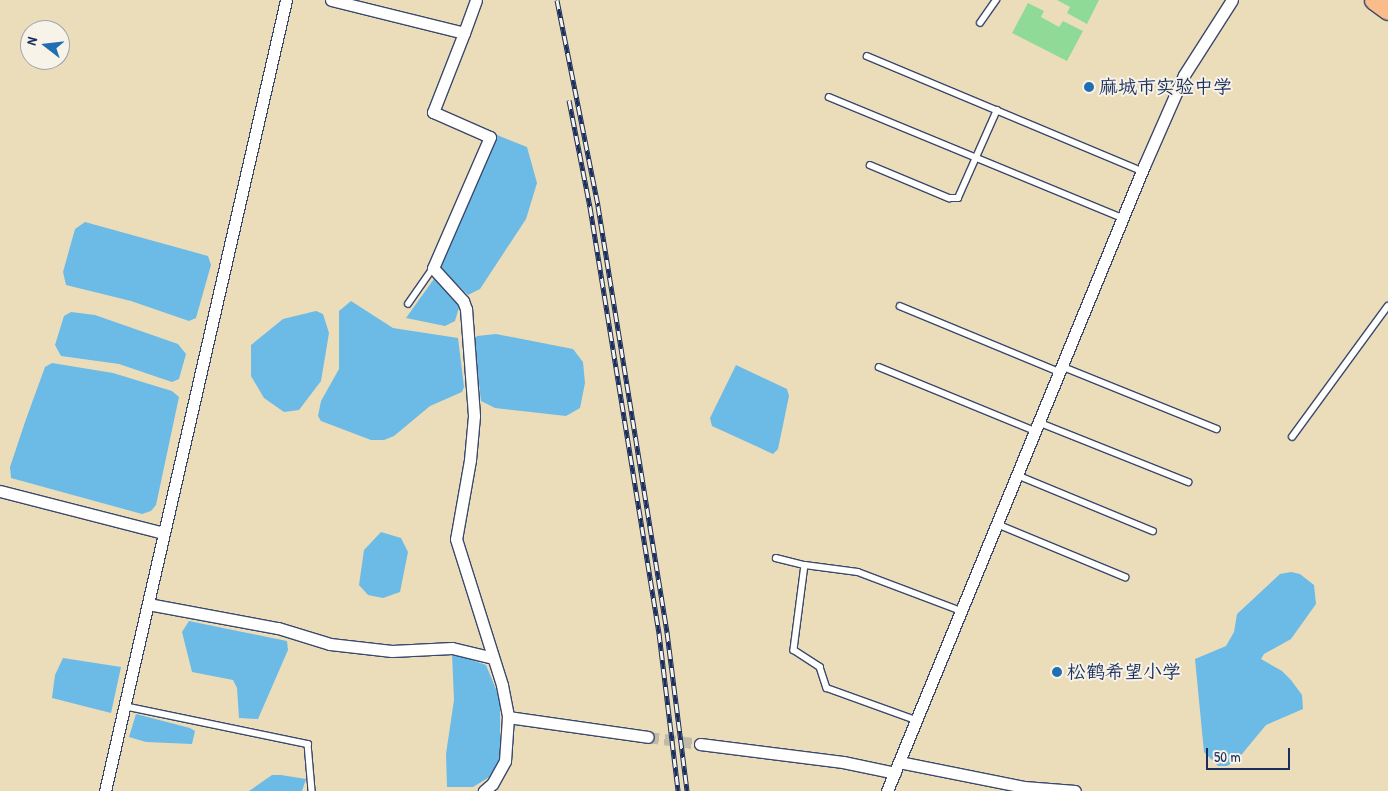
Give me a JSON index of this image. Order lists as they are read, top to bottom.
{
  "places": ["麻城市实验中学", "松鹤希望小学"],
  "scale_bar": "50 m",
  "north": "left"
}
